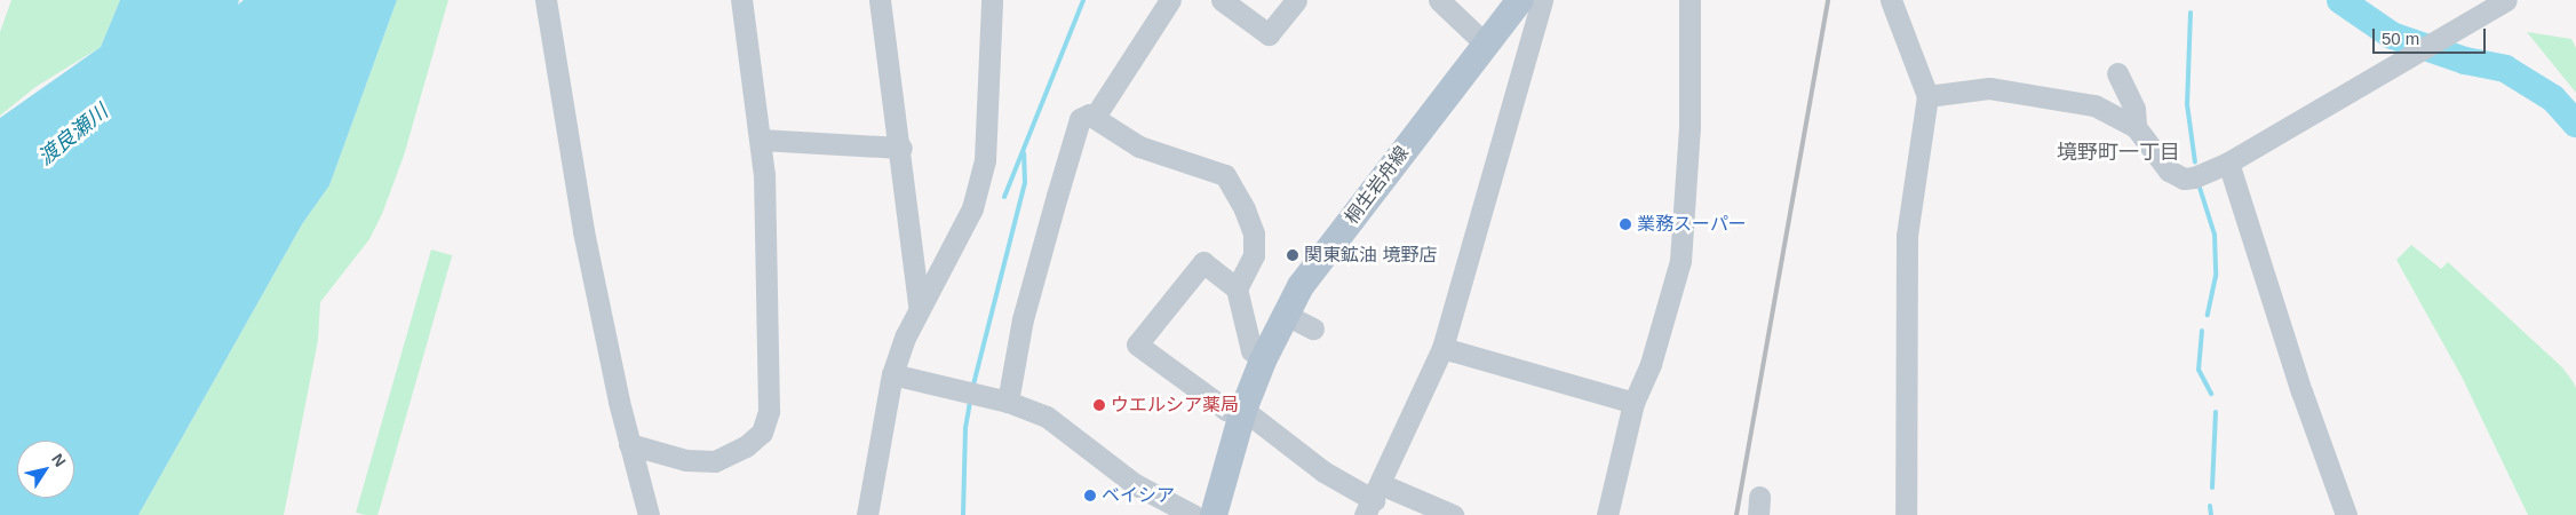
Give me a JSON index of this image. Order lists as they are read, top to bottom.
{
  "streets": {
    "main road": ["桐生岩舟線"]
  },
  "districts": ["境野町一丁目"],
  "water": ["渡良瀬川"],
  "places": [
    "業務スーパー",
    "関東鉱油 境野店",
    "ウエルシア薬局",
    "ベイシア"
  ],
  "scale_bar": "50 m",
  "north": "top right"
}
